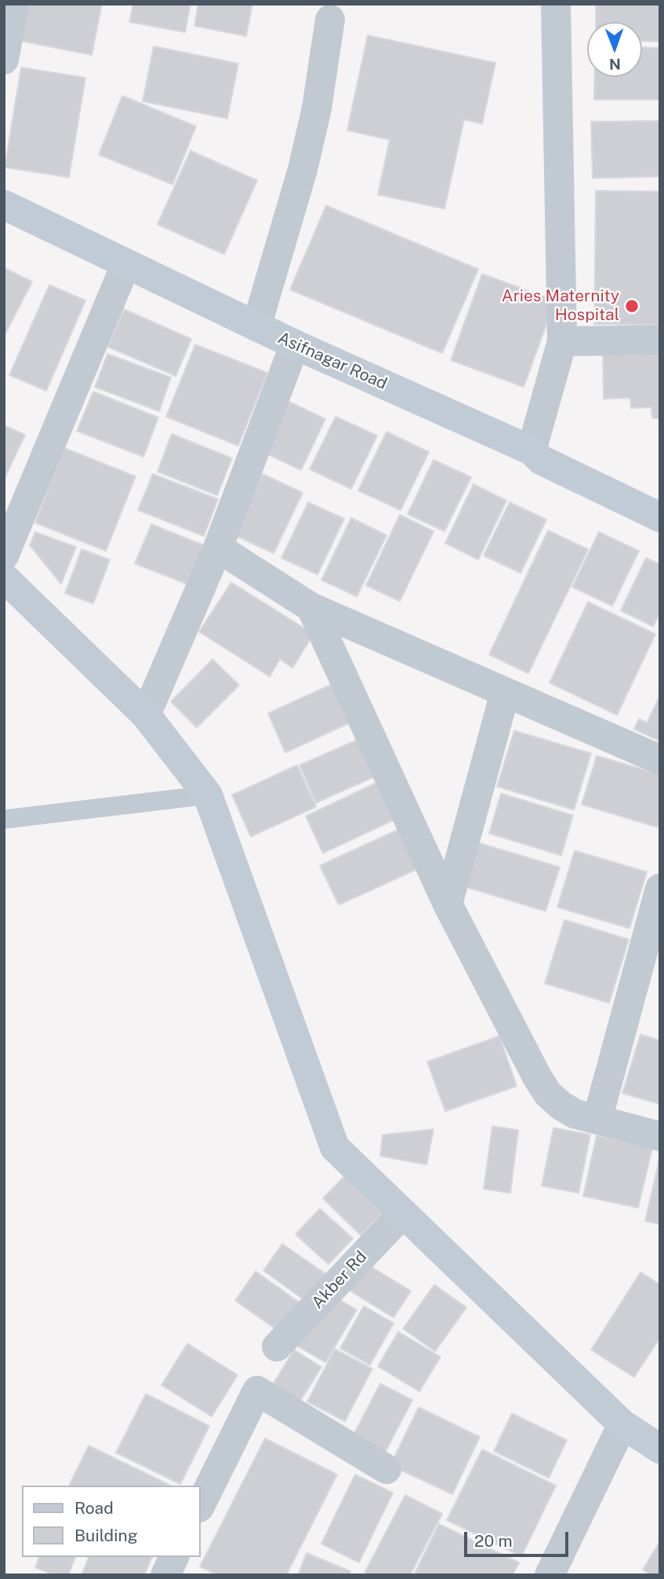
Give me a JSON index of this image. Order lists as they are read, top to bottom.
{
  "streets": {
    "street": ["Asifnagar Road", "Akber Rd"]
  },
  "places": ["Aries Maternity Hospital"],
  "legend": ["Road", "Building"],
  "scale_bar": "20 m",
  "north": "bottom"
}
